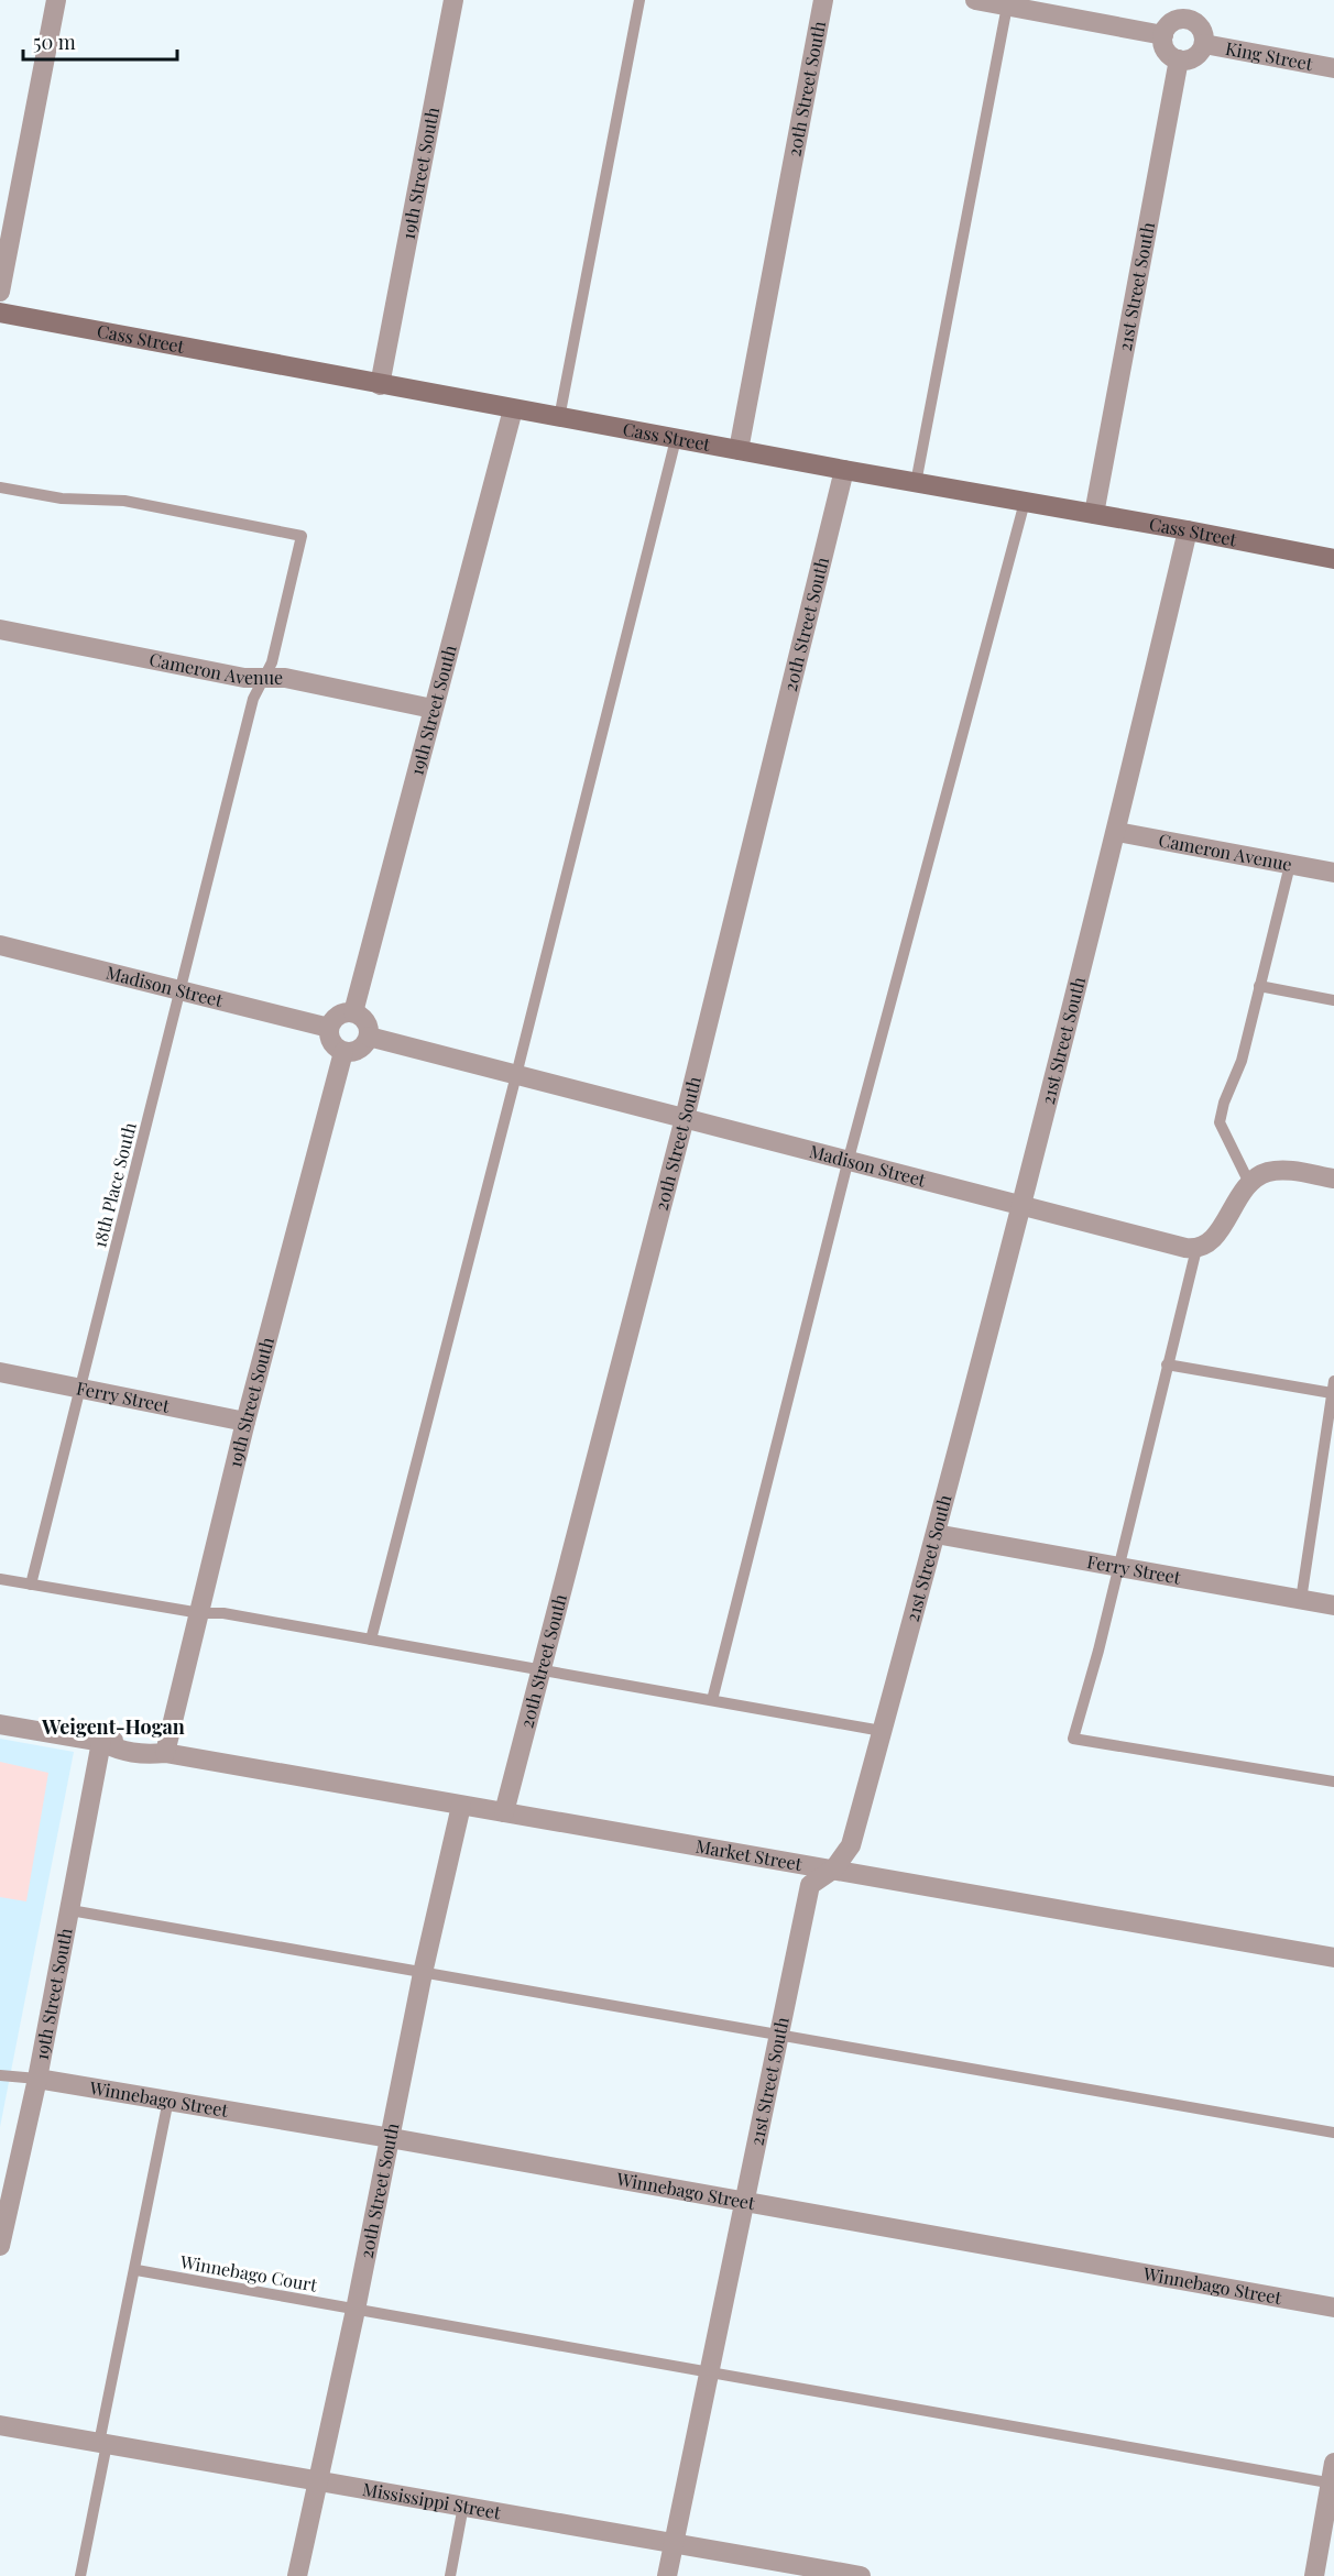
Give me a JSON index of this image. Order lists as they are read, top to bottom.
{
  "streets": {
    "street": [
      "King Street",
      "20th Street South",
      "19th Street South",
      "21st Street South",
      "Cass Street",
      "Cameron Avenue",
      "Madison Street",
      "Ferry Street",
      "Market Street",
      "Winnebago Street",
      "Mississippi Street"
    ],
    "lane": ["18th Place South", "Winnebago Court"]
  },
  "crossings": [
    ["King Street", "21st Street South"],
    ["20th Street South", "Cass Street"],
    ["20th Street South", "Madison Street"],
    ["20th Street South", "Market Street"],
    ["20th Street South", "Winnebago Street"],
    ["20th Street South", "Winnebago Court"],
    ["20th Street South", "Mississippi Street"],
    ["19th Street South", "Cass Street"],
    ["19th Street South", "Cameron Avenue"],
    ["19th Street South", "Madison Street"],
    ["19th Street South", "Ferry Street"],
    ["19th Street South", "Market Street"],
    ["19th Street South", "Winnebago Street"],
    ["21st Street South", "Cass Street"],
    ["21st Street South", "Cameron Avenue"],
    ["21st Street South", "Madison Street"],
    ["21st Street South", "Ferry Street"],
    ["21st Street South", "Market Street"],
    ["21st Street South", "Winnebago Street"],
    ["21st Street South", "Winnebago Court"],
    ["21st Street South", "Mississippi Street"],
    ["Cameron Avenue", "18th Place South"],
    ["Madison Street", "18th Place South"],
    ["18th Place South", "Ferry Street"]
  ],
  "districts": ["Weigent-Hogan"],
  "scale_bar": "50 m"
}
